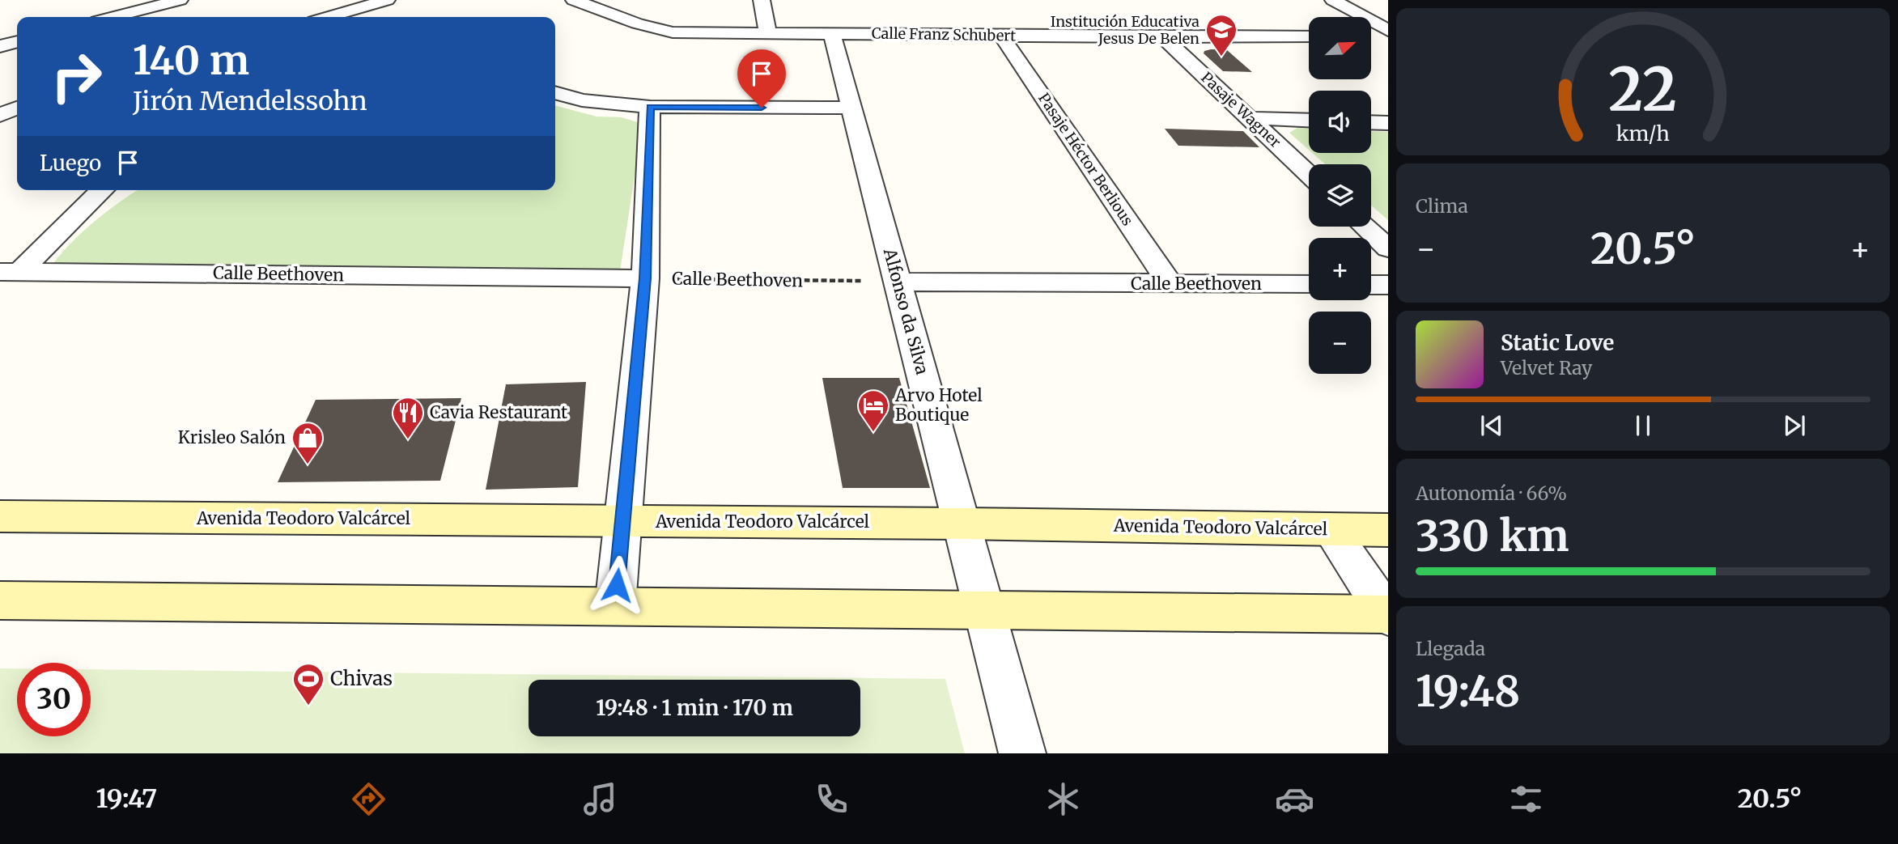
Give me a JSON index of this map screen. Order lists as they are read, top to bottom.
{
  "streets": {
    "street": [
      "Calle Franz Schubert",
      "Pasaje Wagner",
      "Pasaje Héctor Berlious",
      "Calle Beethoven",
      "Alfonso da Silva",
      "Avenida Teodoro Valcárcel"
    ]
  },
  "crossings": [
    ["Calle Franz Schubert", "Pasaje Wagner"],
    ["Calle Franz Schubert", "Pasaje Héctor Berlious"],
    ["Calle Franz Schubert", "Alfonso da Silva"],
    ["Pasaje Héctor Berlious", "Calle Beethoven"],
    ["Calle Beethoven", "Alfonso da Silva"],
    ["Alfonso da Silva", "Avenida Teodoro Valcárcel"]
  ],
  "places": {
    "school or university": ["Institución Educativa Jesus De Belen"],
    "hotel": ["Arvo Hotel Boutique"],
    "restaurant": ["Cavia Restaurant"],
    "shop": ["Krisleo Salón"],
    "sports": ["Chivas"]
  },
  "north": "top right",
  "page": {
    "map_buttons": ["+", "−"],
    "turn": ["140 m", "Jirón Mendelssohn"],
    "then": "Luego",
    "tile": [
      "Clima",
      ["Autonomía · 66%", "330 km"],
      ["Llegada", "19:48"]
    ],
    "heat": ["−", "20.5°", "+"],
    "song": ["Static Love", "Velvet Ray"],
    "limit": "30",
    "trip": "19:48 · 1 min · 170 m",
    "tabs": ["19:47", "20.5°"],
    "gauge": ["22", "km/h"]
  }
}
